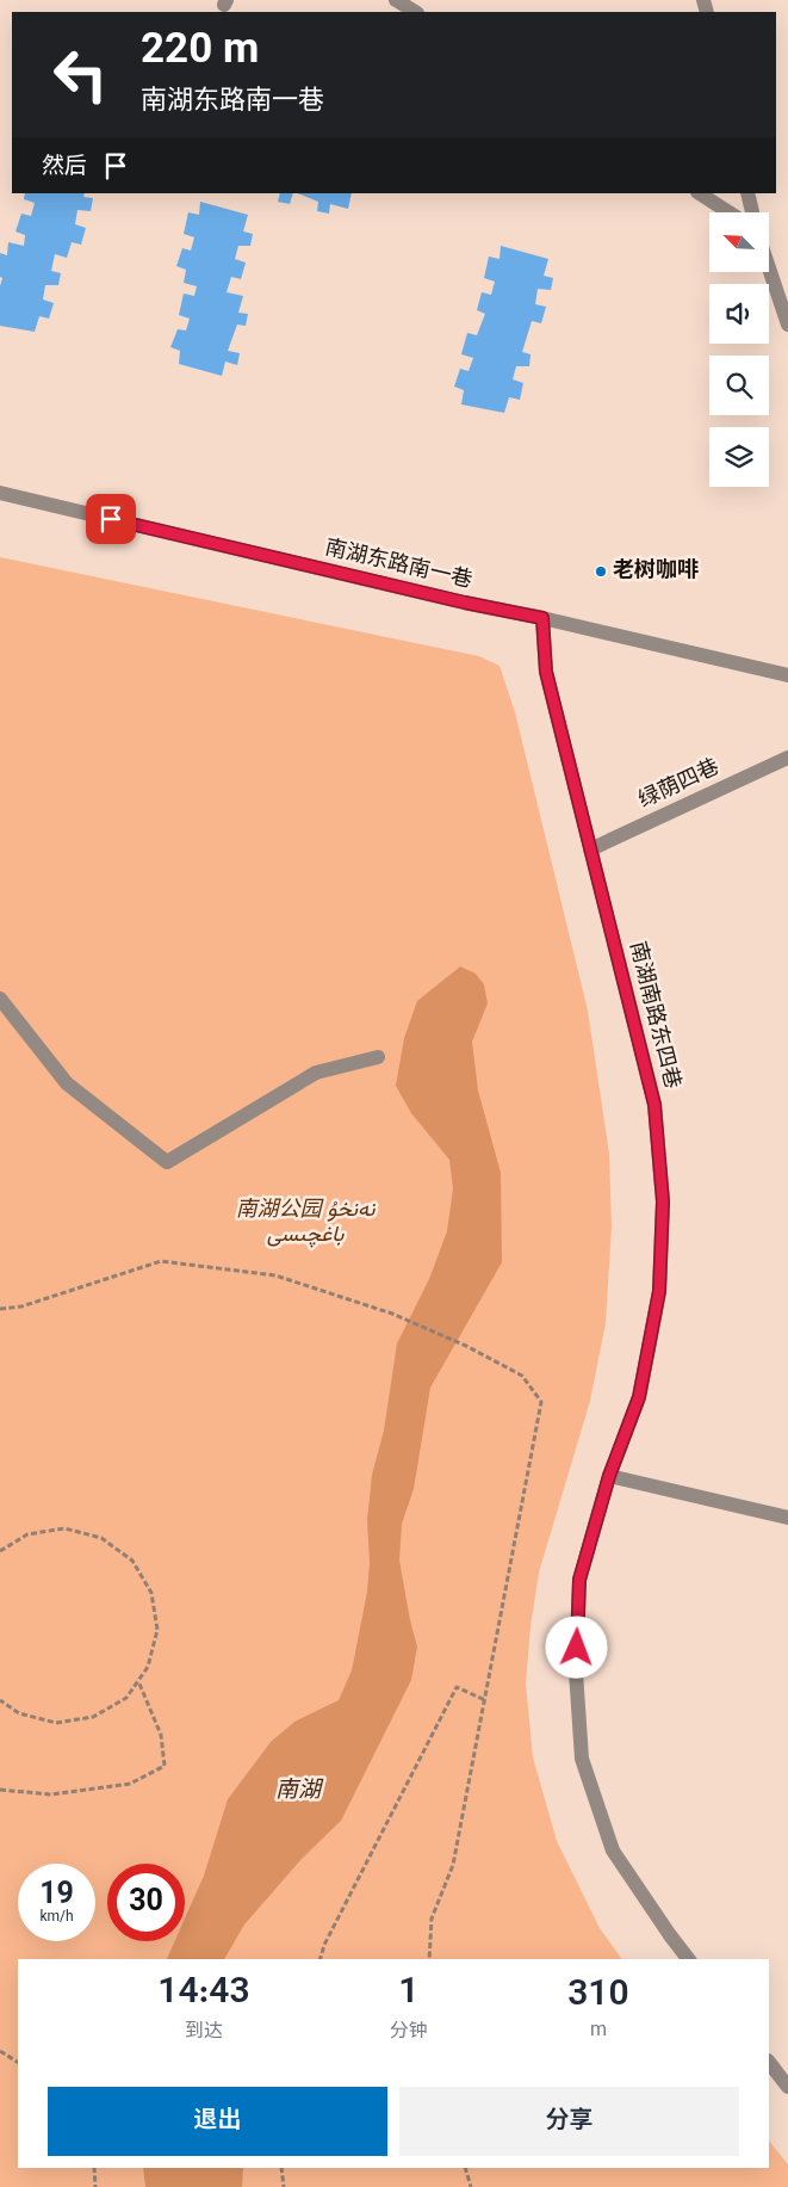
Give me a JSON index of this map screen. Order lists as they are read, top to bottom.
{
  "streets": {
    "street": ["南湖东路南一巷", "绿荫四巷", "南湖南路东四巷"]
  },
  "crossings": [
    ["南湖东路南一巷", "南湖南路东四巷"],
    ["绿荫四巷", "南湖南路东四巷"]
  ],
  "water": ["南湖"],
  "parks": ["南湖公园 نەنخۇ باغچىسى"],
  "places": ["老树咖啡"],
  "north": "top left",
  "page": {
    "turn": ["220 m", "南湖东路南一巷"],
    "then": "然后",
    "speed": "19 km/h",
    "limit": "30",
    "eta": [
      "14:43",
      "到达",
      "1",
      "分钟",
      "310",
      "m"
    ],
    "buttons": ["退出", "分享"]
  }
}
